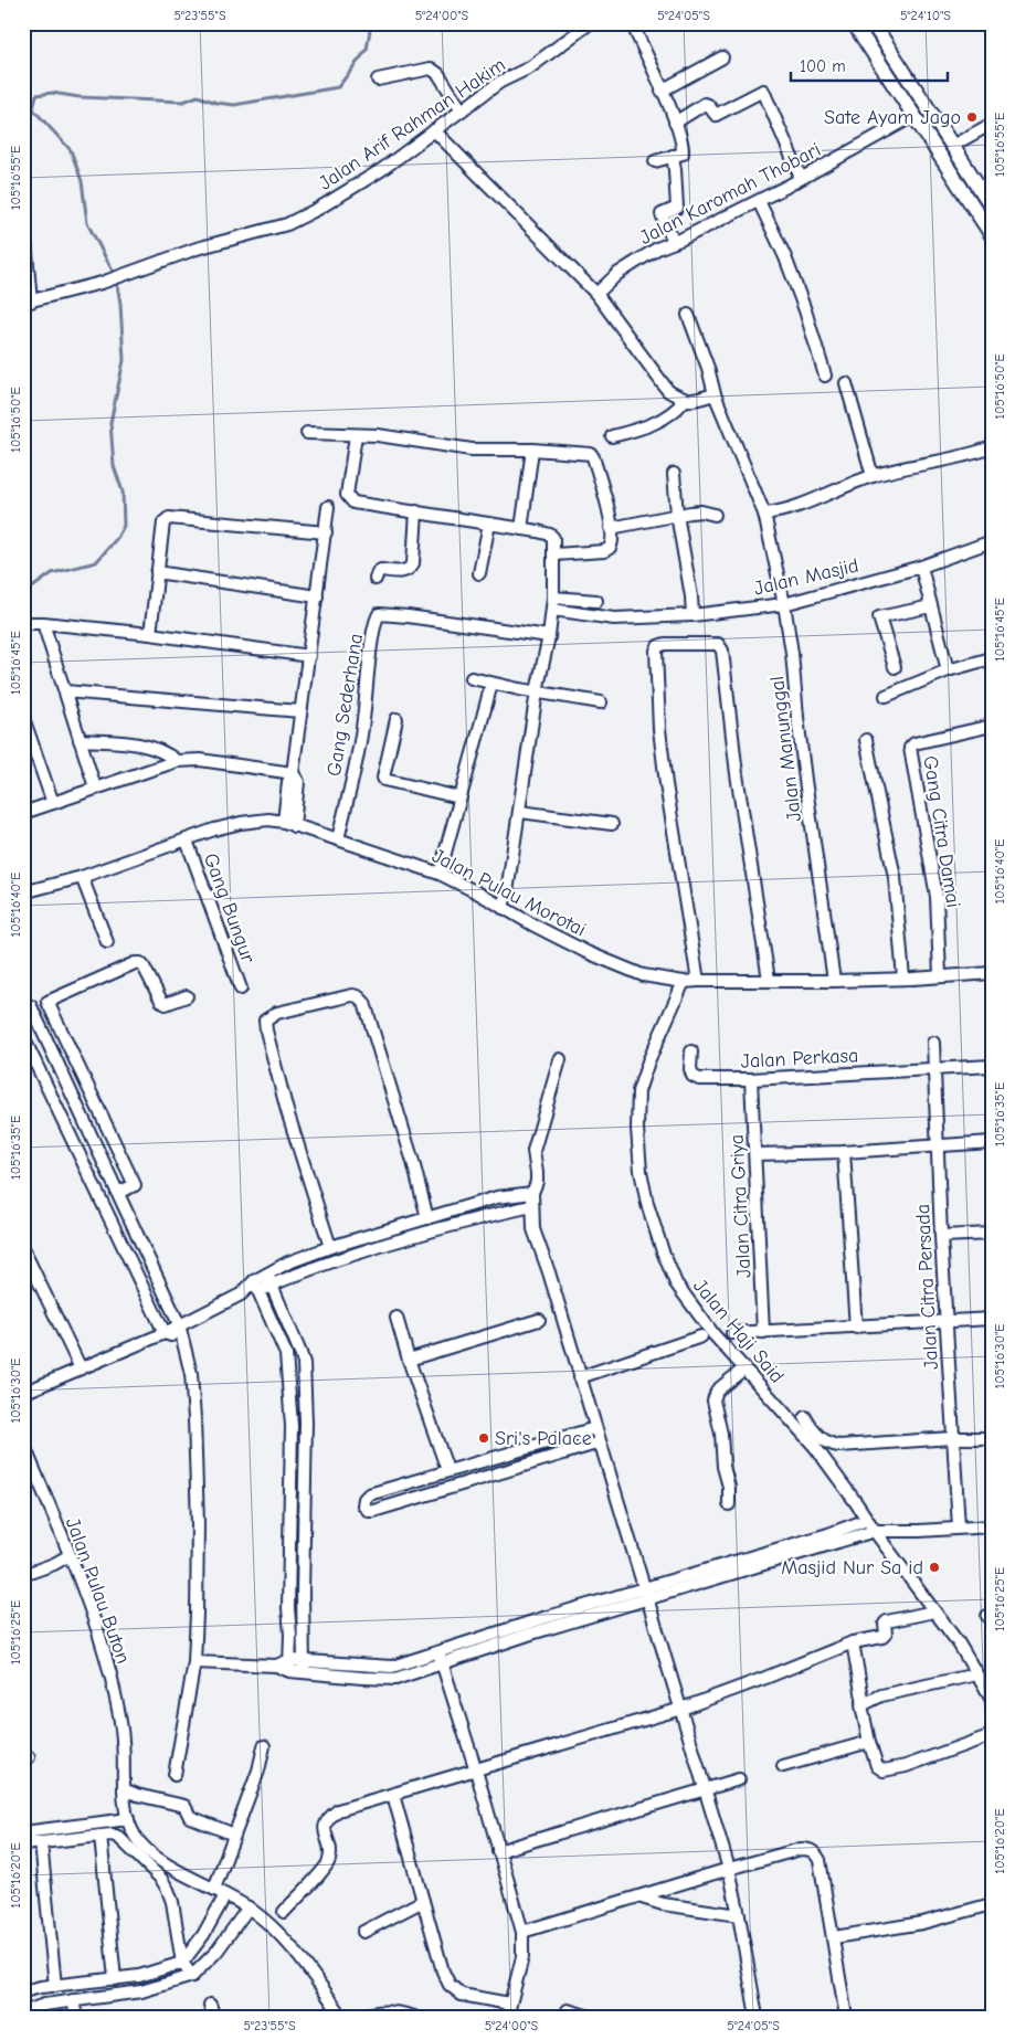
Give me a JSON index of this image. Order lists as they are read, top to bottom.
{
  "streets": {
    "street": [
      "Jalan Arif Rahman Hakim",
      "Jalan Karomah Thobari",
      "Jalan Masjid",
      "Gang Sederhana",
      "Jalan Manunggal",
      "Gang Citra Damai",
      "Jalan Pulau Morotai",
      "Gang Bungur",
      "Jalan Perkasa",
      "Jalan Citra Griya",
      "Jalan Citra Persada",
      "Jalan Haji Said",
      "Jalan Pulau Buton"
    ]
  },
  "crossings": [
    ["Jalan Masjid", "Jalan Manunggal"],
    ["Gang Sederhana", "Jalan Pulau Morotai"],
    ["Jalan Manunggal", "Jalan Pulau Morotai"],
    ["Gang Citra Damai", "Jalan Pulau Morotai"],
    ["Jalan Pulau Morotai", "Gang Bungur"],
    ["Jalan Pulau Morotai", "Jalan Haji Said"],
    ["Jalan Perkasa", "Jalan Citra Griya"],
    ["Jalan Perkasa", "Jalan Citra Persada"]
  ],
  "places": ["Sate Ayam Jago", "Sri's Palace", "Masjid Nur Sa id"],
  "scale_bar": "100 m",
  "coordinates": [
    "5°23'55\"S",
    "5°24'00\"S",
    "5°24'05\"S",
    "5°24'10\"S",
    "105°16'55\"E",
    "105°16'50\"E",
    "105°16'45\"E",
    "105°16'40\"E",
    "105°16'35\"E",
    "105°16'30\"E",
    "105°16'25\"E",
    "105°16'20\"E"
  ]
}
